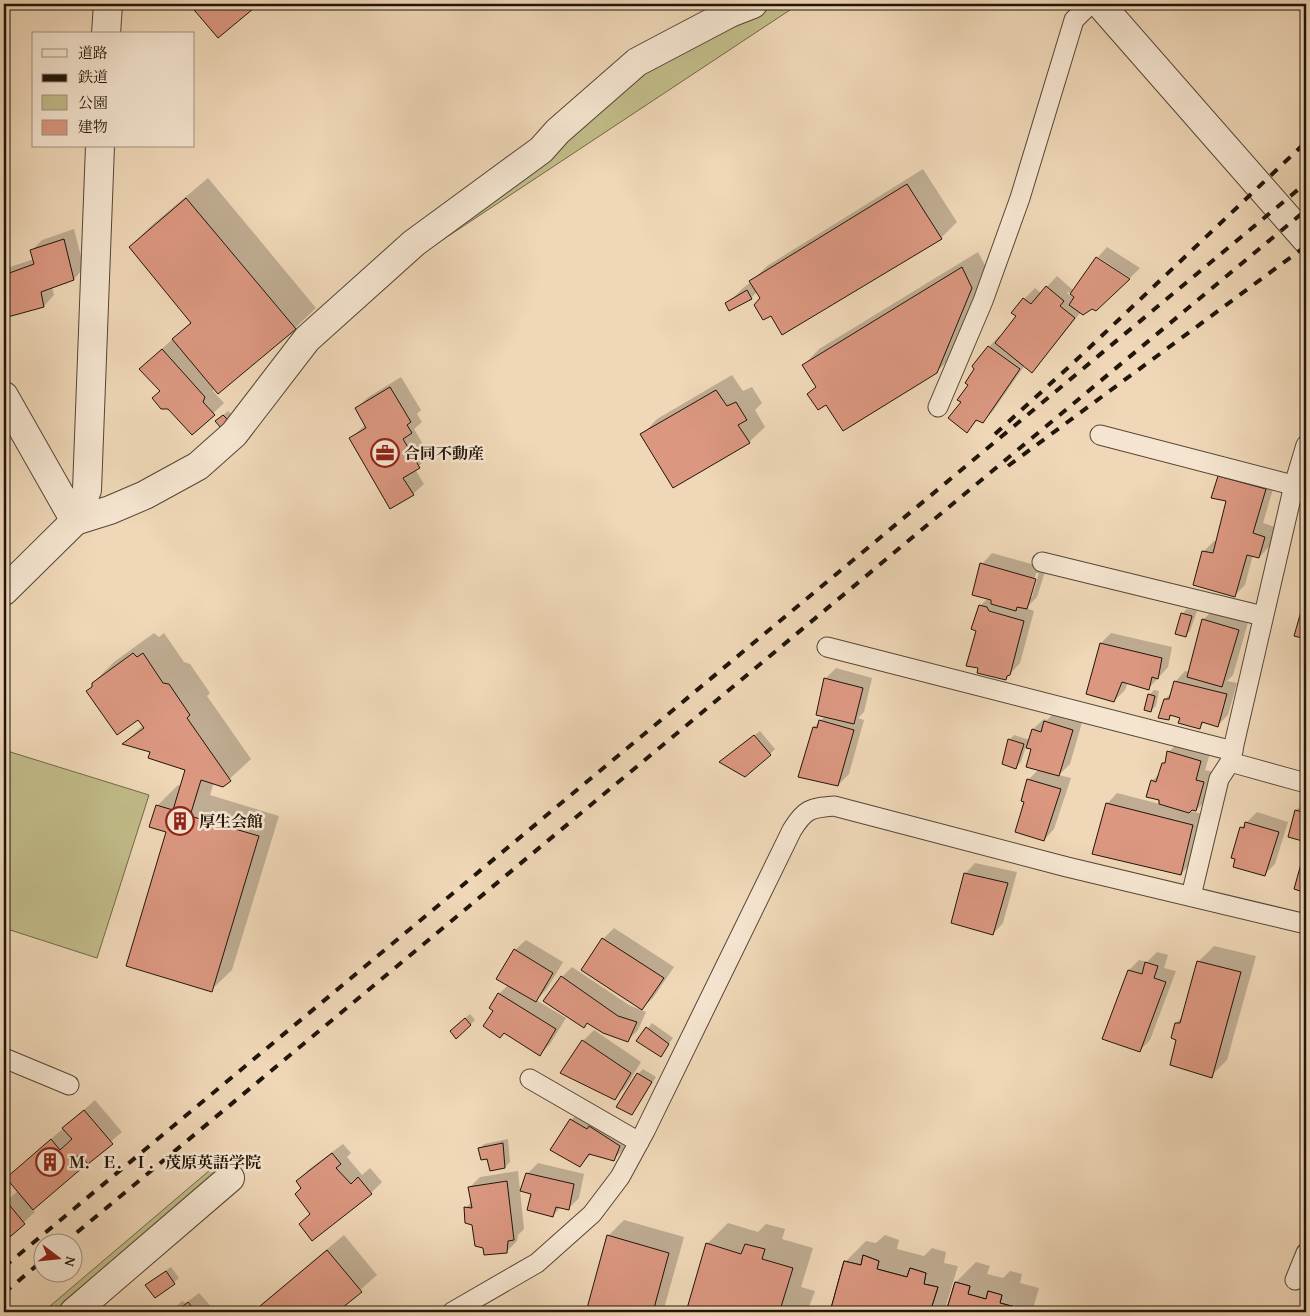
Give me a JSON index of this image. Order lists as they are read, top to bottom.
{
  "places": {
    "office": ["合同不動産"],
    "building": ["厚生会館", "Ｍ．Ｅ．Ｉ．茂原英語学院"]
  },
  "legend": [
    "道路",
    "鉄道",
    "公園",
    "建物"
  ],
  "north": "right"
}
